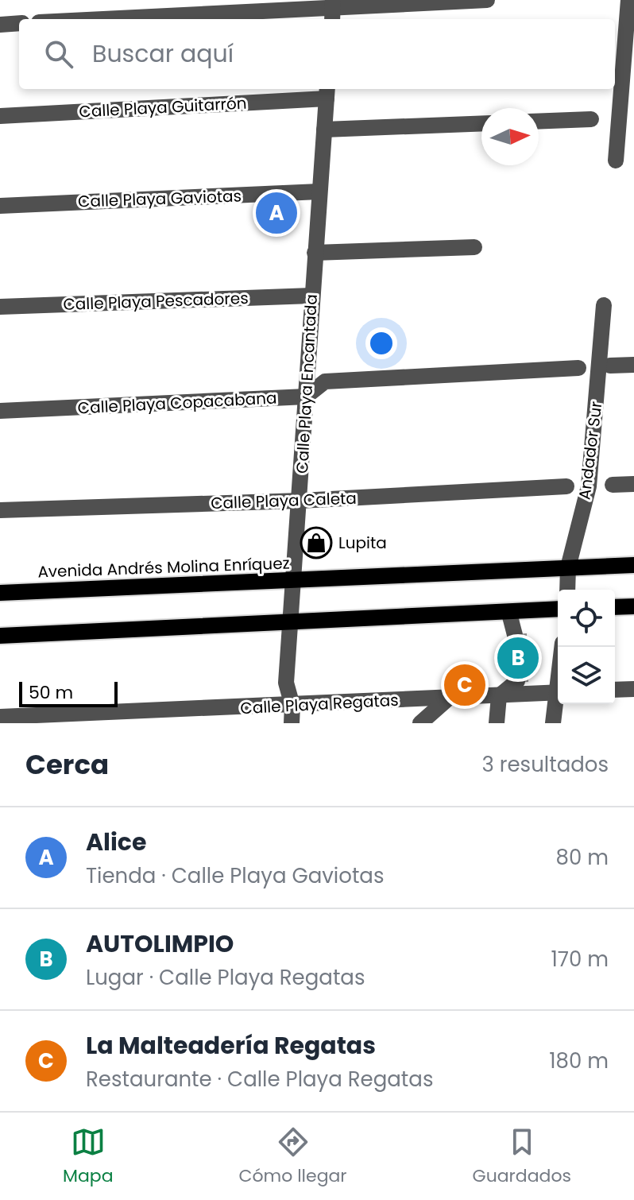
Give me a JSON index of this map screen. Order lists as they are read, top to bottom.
{
  "streets": {
    "main road": ["Avenida Andrés Molina Enríquez"],
    "street": [
      "Calle Playa Guitarrón",
      "Calle Playa Gaviotas",
      "Calle Playa Pescadores",
      "Calle Playa Encantada",
      "Calle Playa Copacabana",
      "Andador Sur",
      "Calle Playa Caleta",
      "Calle Playa Regatas"
    ]
  },
  "crossings": [
    ["Calle Playa Guitarrón", "Calle Playa Encantada"],
    ["Calle Playa Gaviotas", "Calle Playa Encantada"],
    ["Calle Playa Pescadores", "Calle Playa Encantada"],
    ["Calle Playa Encantada", "Calle Playa Copacabana"],
    ["Calle Playa Encantada", "Calle Playa Caleta"],
    ["Calle Playa Encantada", "Avenida Andrés Molina Enríquez"],
    ["Calle Playa Encantada", "Calle Playa Regatas"],
    ["Andador Sur", "Avenida Andrés Molina Enríquez"]
  ],
  "places": {
    "shop": ["Lupita"]
  },
  "scale_bar": "50 m",
  "north": "right",
  "page": {
    "search": "Buscar aquí",
    "pins": ["A", "B", "C"],
    "scale": "50 m",
    "heading": ["Cerca", "3 resultados"],
    "list": [
      {
        "mark": "A",
        "name": "Alice",
        "note": "Tienda · Calle Playa Gaviotas",
        "value": "80 m"
      },
      {
        "mark": "B",
        "name": "AUTOLIMPIO",
        "note": "Lugar · Calle Playa Regatas",
        "value": "170 m"
      },
      {
        "mark": "C",
        "name": "La Malteadería Regatas",
        "note": "Restaurante · Calle Playa Regatas",
        "value": "180 m"
      }
    ],
    "nav": ["Mapa", "Cómo llegar", "Guardados"]
  }
}
